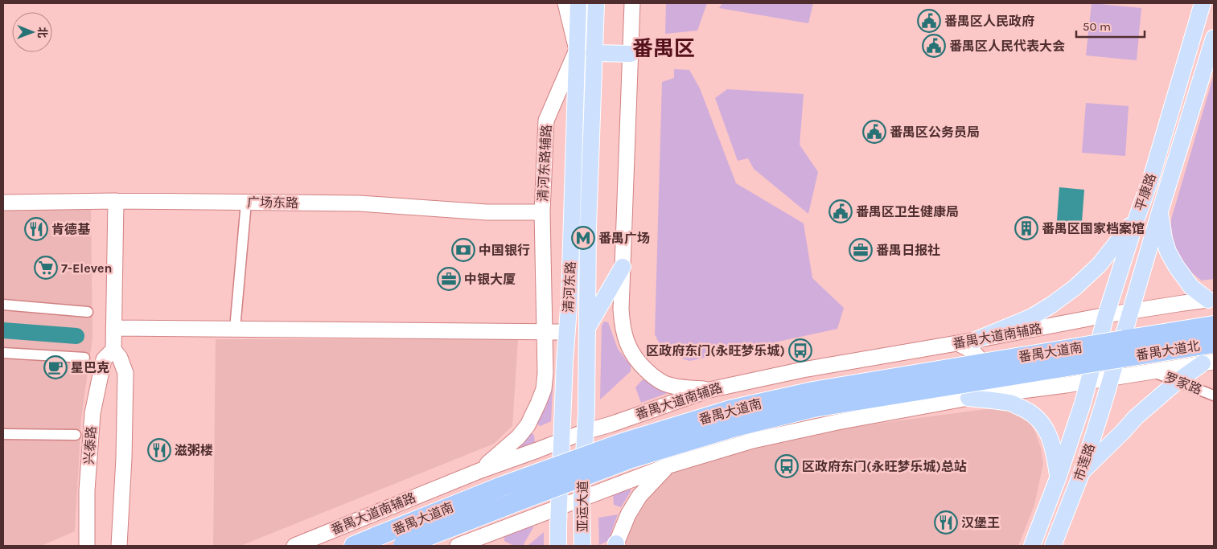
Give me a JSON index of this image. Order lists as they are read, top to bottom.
{
  "streets": {
    "highway": ["番禺大道北", "番禺大道南"],
    "main road": [
      "清河东路辅路",
      "平康路",
      "广场东路",
      "清河东路",
      "番禺大道南辅路",
      "兴泰路",
      "市莲路",
      "亚运大道"
    ],
    "street": ["罗家路"]
  },
  "crossings": [
    ["清河东路辅路", "广场东路"],
    ["清河东路辅路", "清河东路"],
    ["清河东路辅路", "番禺大道南辅路"],
    ["平康路", "番禺大道南辅路"],
    ["平康路", "市莲路"],
    ["清河东路", "番禺大道南辅路"],
    ["清河东路", "亚运大道"],
    ["番禺大道北", "番禺大道南"]
  ],
  "districts": ["番禺区"],
  "places": {
    "public building": [
      "番禺区人民政府",
      "番禺区人民代表大会",
      "番禺区公务员局",
      "番禺区卫生健康局"
    ],
    "building": ["番禺区国家档案馆"],
    "restaurant": ["肯德基", "滋粥楼", "汉堡王"],
    "metro station": ["番禺广场"],
    "bank": ["中国银行"],
    "office": ["番禺日报社", "中银大厦"],
    "supermarket": ["7-Eleven"],
    "bus stop": ["区政府东门(永旺梦乐城)", "区政府东门(永旺梦乐城)总站"],
    "cafe": ["星巴克"]
  },
  "scale_bar": "50 m",
  "north": "right"
}
